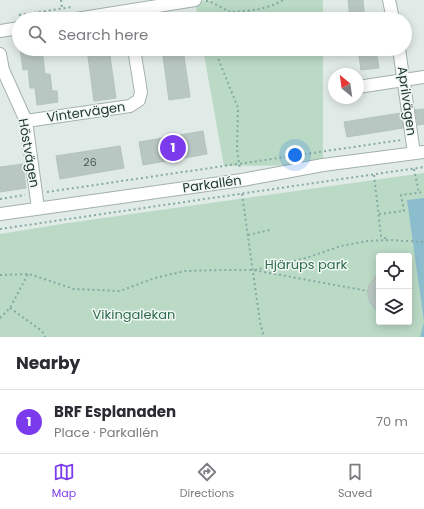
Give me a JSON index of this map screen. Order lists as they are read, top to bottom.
{
  "streets": {
    "street": [
      "Aprilvägen",
      "Vintervägen",
      "Höstvägen",
      "Parkallén"
    ]
  },
  "crossings": [
    ["Aprilvägen", "Parkallén"],
    ["Vintervägen", "Höstvägen"],
    ["Höstvägen", "Parkallén"]
  ],
  "parks": ["Hjärups park", "Vikingalekan"],
  "house_numbers": ["26"],
  "north": "top left",
  "page": {
    "search": "Search here",
    "pins": "1",
    "heading": "Nearby",
    "list": [
      {
        "mark": "1",
        "name": "BRF Esplanaden",
        "note": "Place · Parkallén",
        "value": "70 m"
      }
    ],
    "nav": ["Map", "Directions", "Saved"]
  }
}
